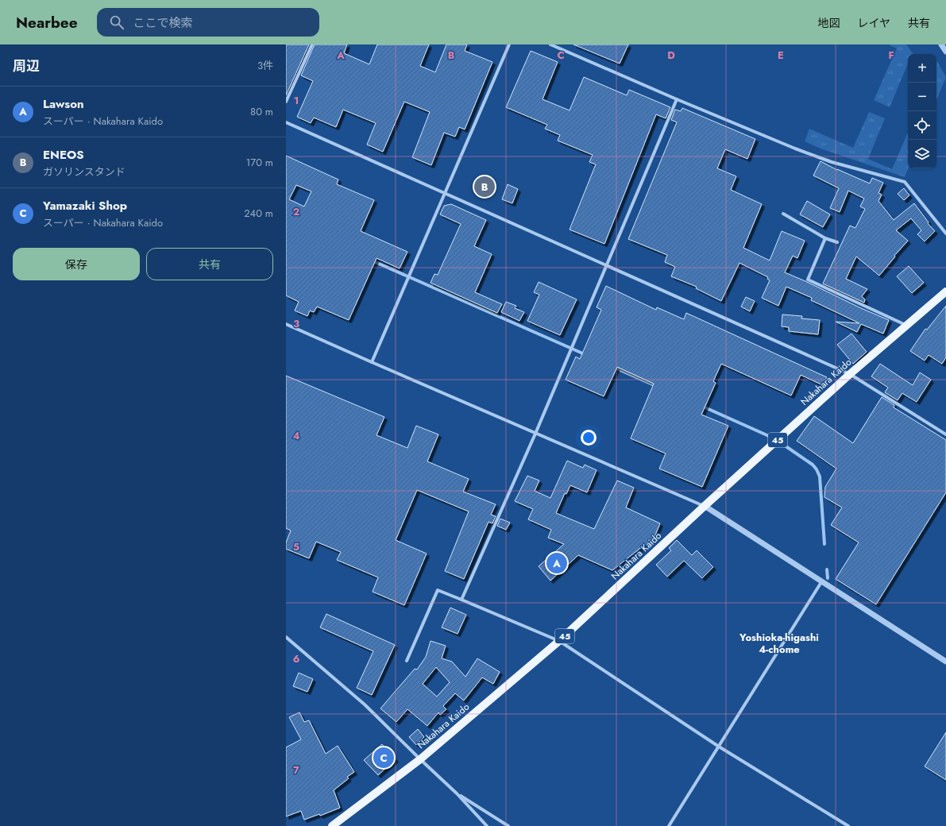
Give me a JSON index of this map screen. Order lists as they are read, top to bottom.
{
  "streets": {
    "main road": ["Nakahara Kaido", "45"]
  },
  "districts": ["Yoshioka-higashi 4-chome"],
  "page": {
    "header": "Nearbee",
    "search": "ここで検索",
    "nav": ["地図", "レイヤ", "共有"],
    "heading": ["周辺", "3件"],
    "map_buttons": ["+", "−"],
    "list": [
      {
        "mark": "A",
        "name": "Lawson",
        "note": "スーパー · Nakahara Kaido",
        "value": "80 m"
      },
      {
        "mark": "B",
        "name": "ENEOS",
        "note": "ガソリンスタンド",
        "value": "170 m"
      },
      {
        "mark": "C",
        "name": "Yamazaki Shop",
        "note": "スーパー · Nakahara Kaido",
        "value": "240 m"
      }
    ],
    "pins": ["B", "A", "C"],
    "buttons": ["保存", "共有"]
  },
  "grid": {
    "columns": [
      "A",
      "B",
      "C",
      "D",
      "E",
      "F"
    ],
    "rows": [
      "1",
      "2",
      "3",
      "4",
      "5",
      "6",
      "7"
    ]
  }
}
